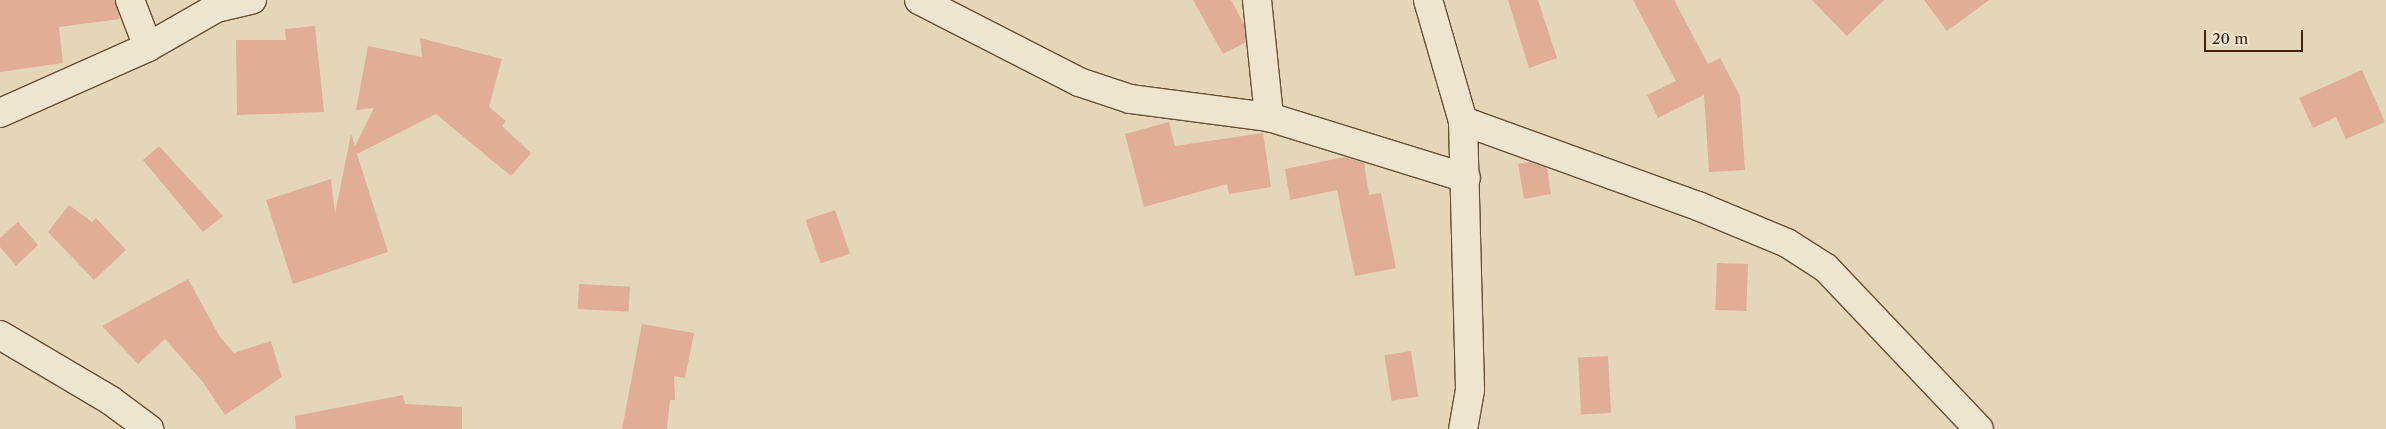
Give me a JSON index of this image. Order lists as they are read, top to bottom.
{
  "scale_bar": "20 m"
}
